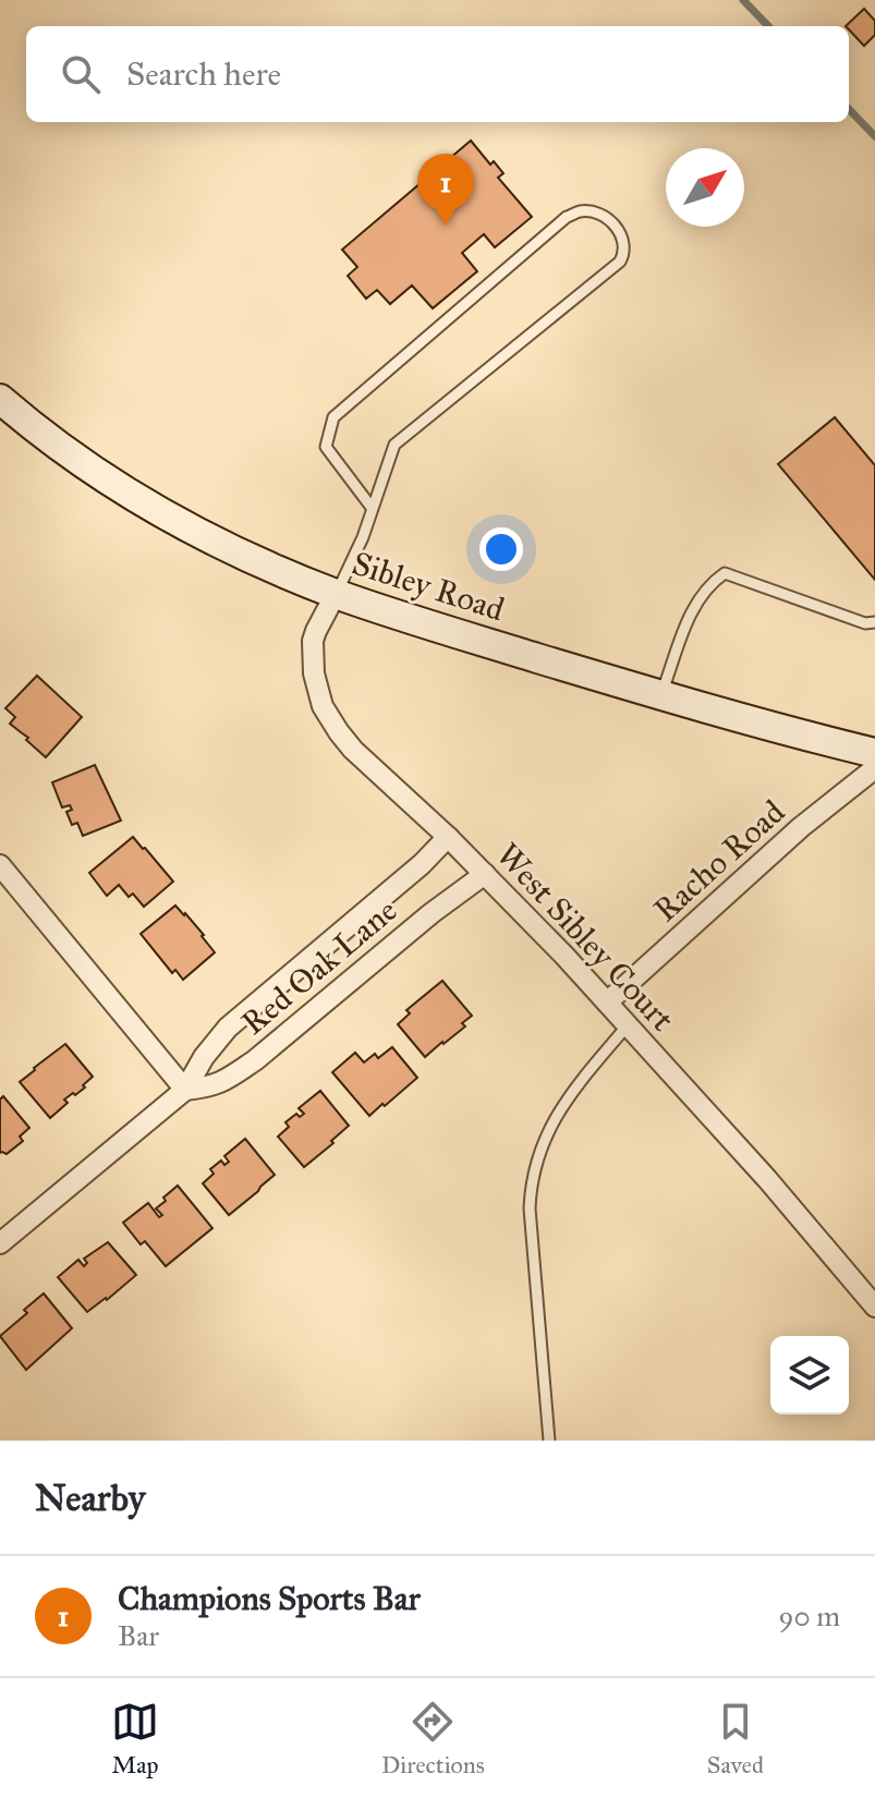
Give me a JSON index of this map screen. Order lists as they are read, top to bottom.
{
  "streets": {
    "main road": ["Sibley Road"],
    "street": ["Racho Road", "West Sibley Court", "Red Oak Lane"]
  },
  "crossings": [
    ["Sibley Road", "West Sibley Court"],
    ["Racho Road", "West Sibley Court"],
    ["West Sibley Court", "Red Oak Lane"]
  ],
  "north": "top right",
  "page": {
    "search": "Search here",
    "pins": "1",
    "heading": "Nearby",
    "list": [
      {
        "mark": "1",
        "name": "Champions Sports Bar",
        "note": "Bar",
        "value": "90 m"
      }
    ],
    "nav": ["Map", "Directions", "Saved"]
  }
}
